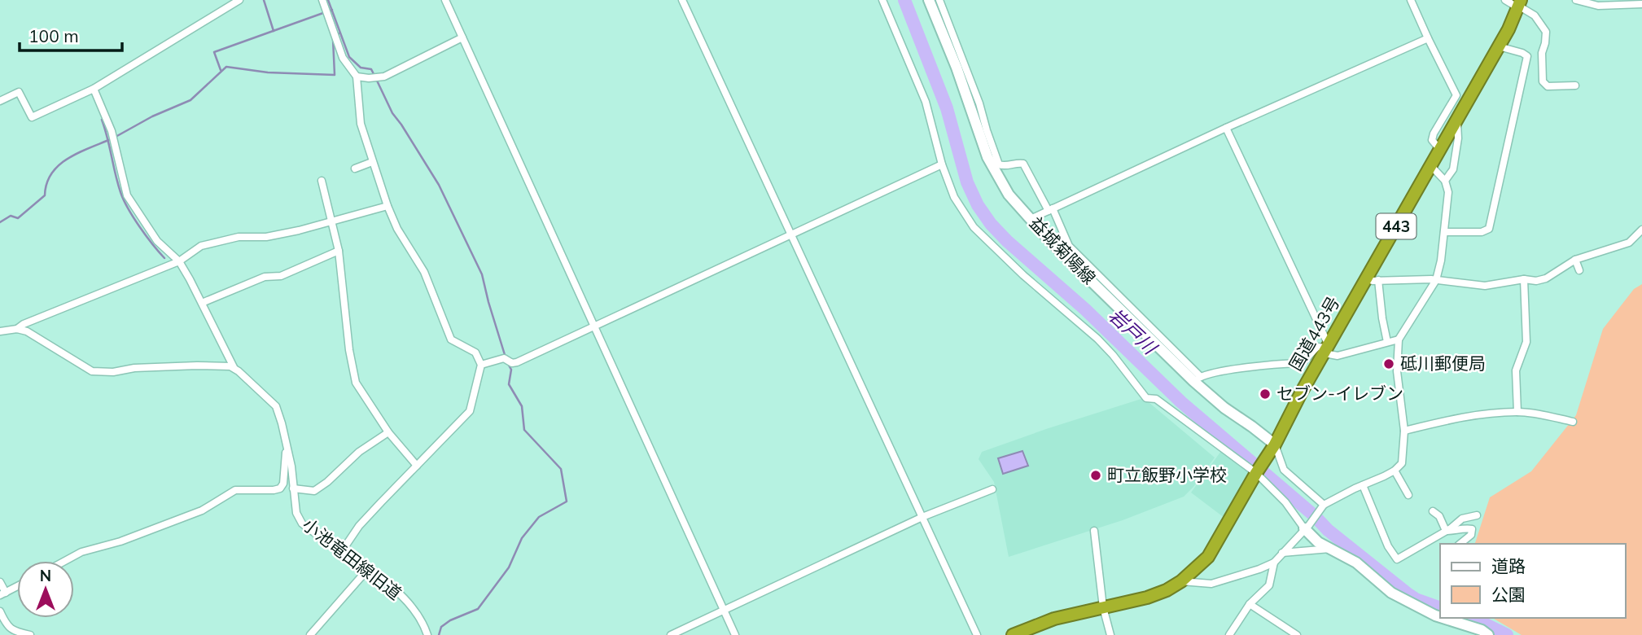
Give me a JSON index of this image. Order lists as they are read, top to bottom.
{
  "streets": {
    "highway": ["443", "国道443号"],
    "main road": ["益城菊陽線"],
    "street": ["小池竜田線旧道"]
  },
  "crossings": [
    ["益城菊陽線", "国道443号"]
  ],
  "water": ["岩戸川"],
  "places": ["砥川郵便局", "セブン-イレブン", "町立飯野小学校"],
  "legend": ["道路", "公園"],
  "scale_bar": "100 m",
  "north": "top"
}
